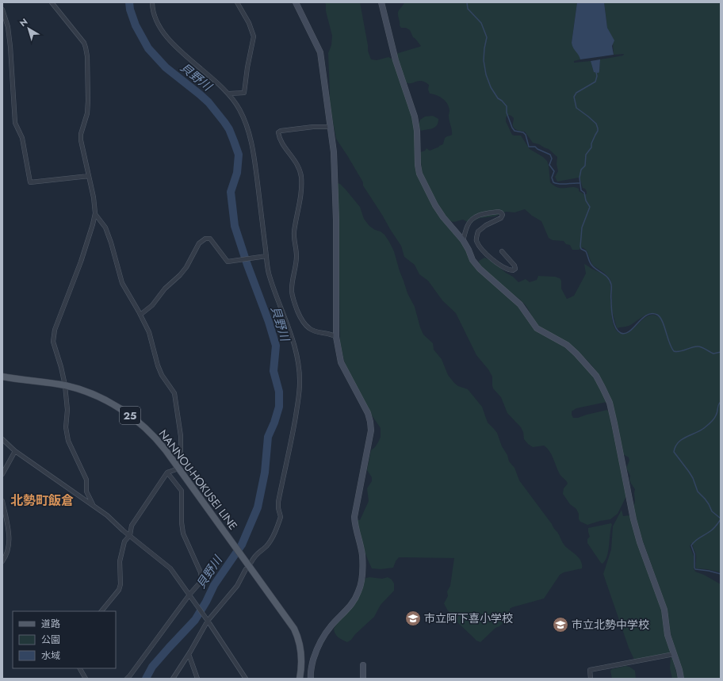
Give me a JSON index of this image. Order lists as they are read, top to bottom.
{
  "streets": {
    "main road": ["25", "NANNOU-HOKUSEI LINE"]
  },
  "districts": ["北勢町飯倉"],
  "water": ["貝野川"],
  "places": {
    "school or university": ["市立阿下喜小学校", "市立北勢中学校"]
  },
  "legend": ["道路", "公園", "水域"],
  "north": "top left"
}
